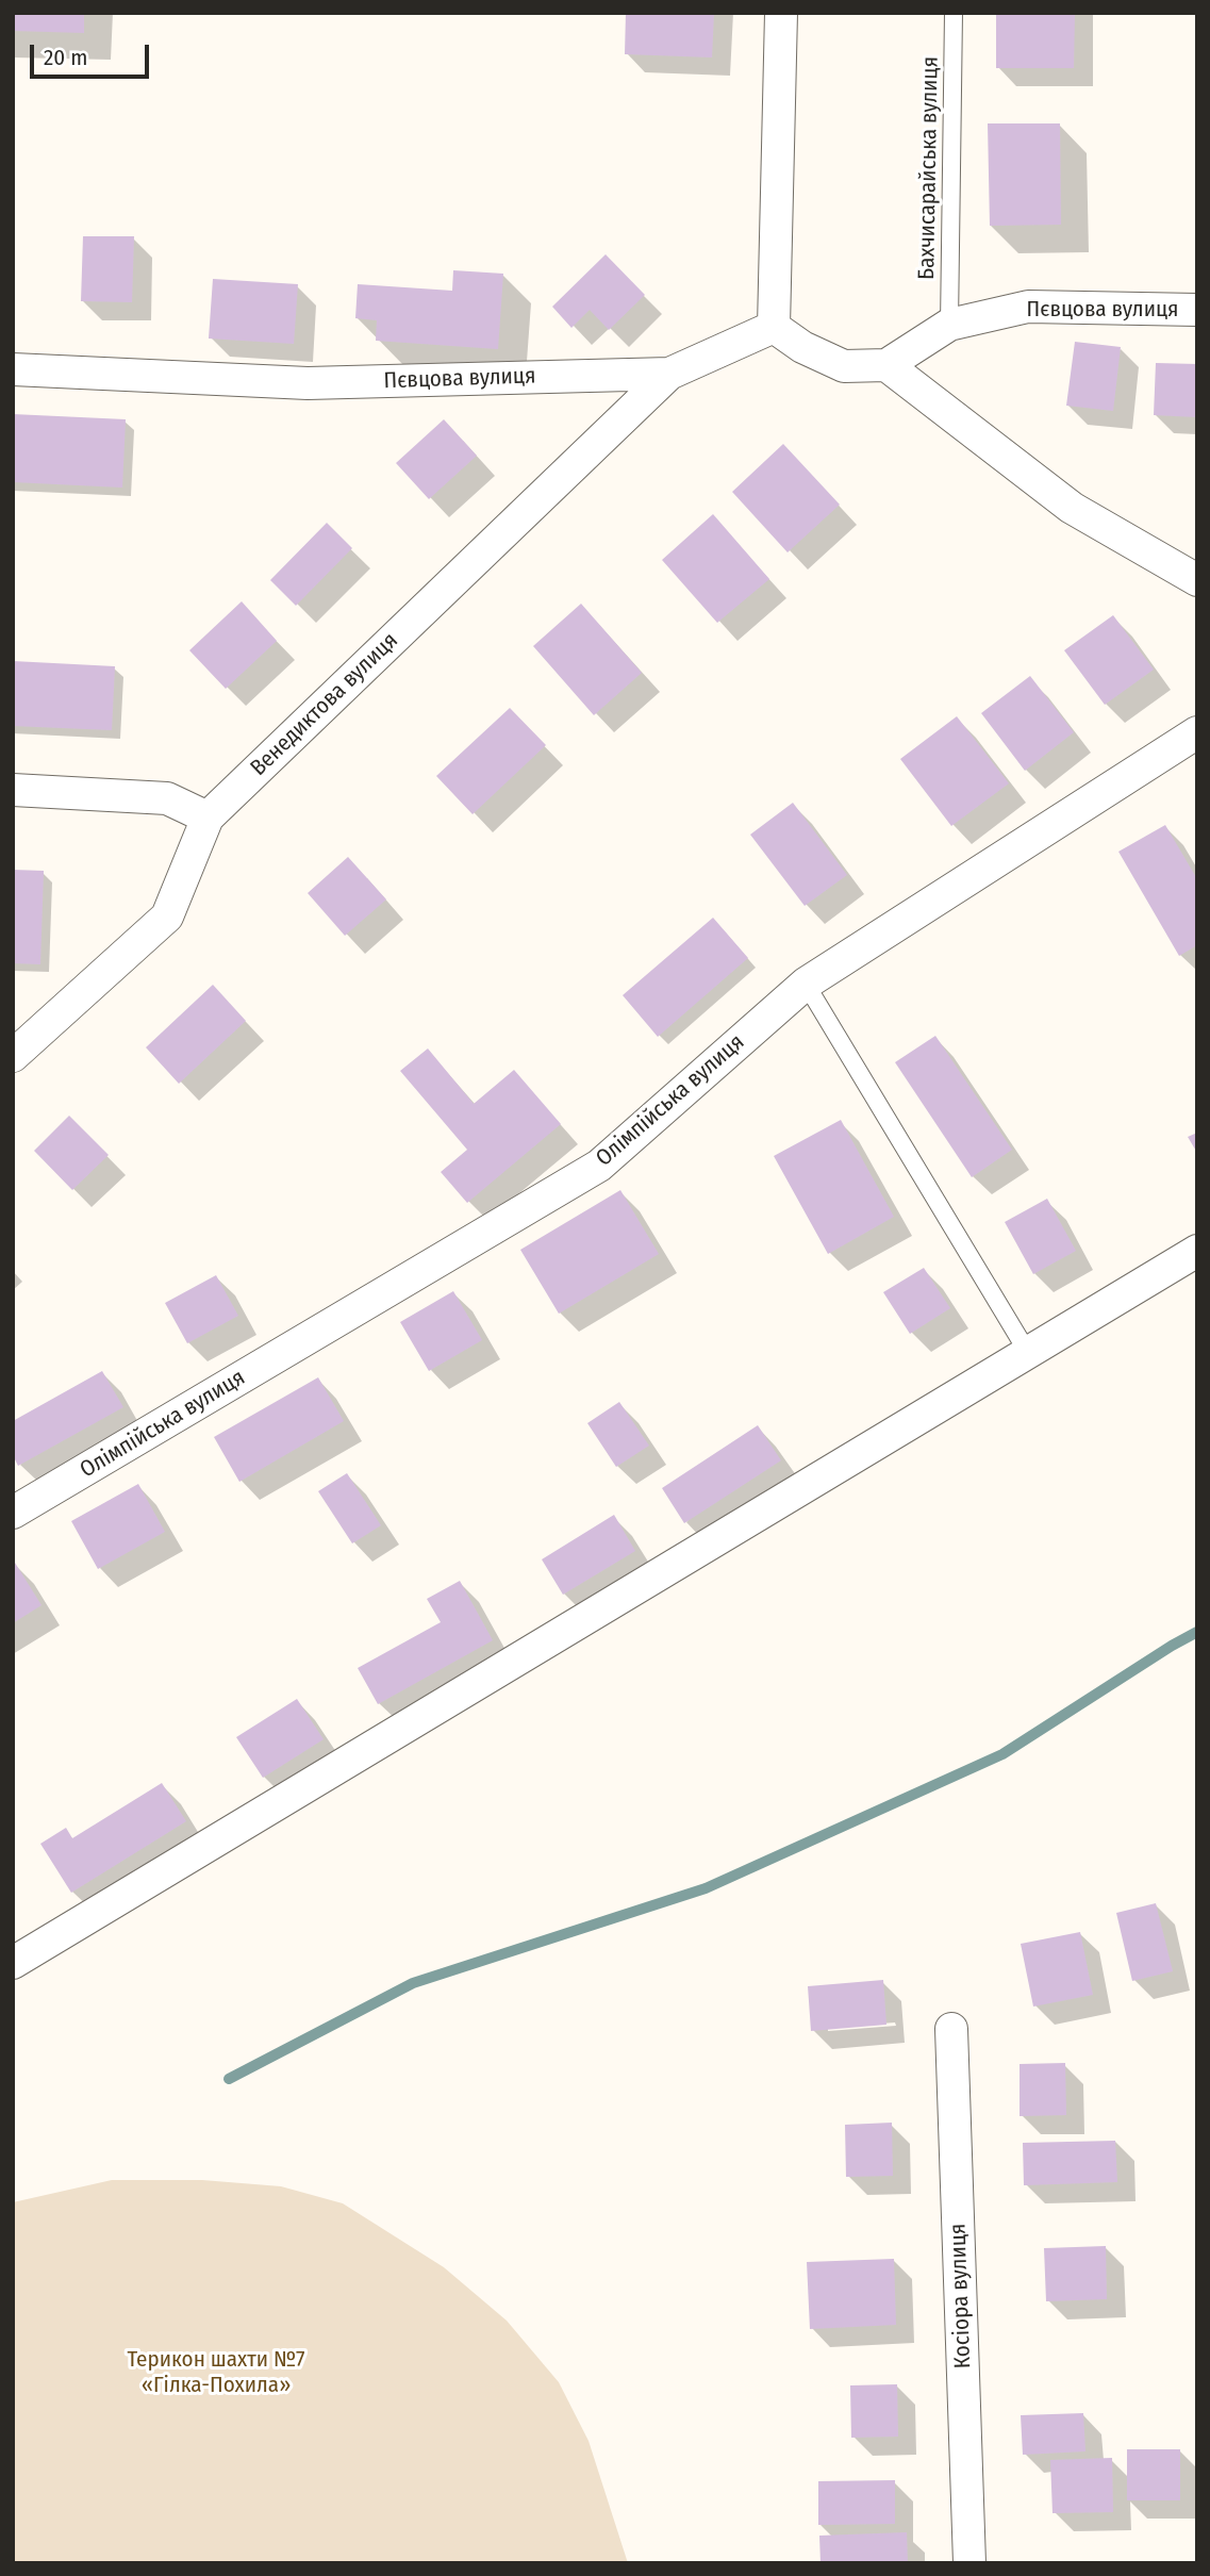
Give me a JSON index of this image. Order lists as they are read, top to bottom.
{
  "streets": {
    "street": [
      "Пєвцова вулиця",
      "Венедиктова вулиця",
      "Олімпійська вулиця",
      "Косіора вулиця"
    ],
    "lane": ["Бахчисарайська вулиця"]
  },
  "crossings": [
    ["Бахчисарайська вулиця", "Пєвцова вулиця"],
    ["Пєвцова вулиця", "Венедиктова вулиця"]
  ],
  "parks": ["Терикон шахти №7 «Гілка-Похила»"],
  "scale_bar": "20 m"
}
